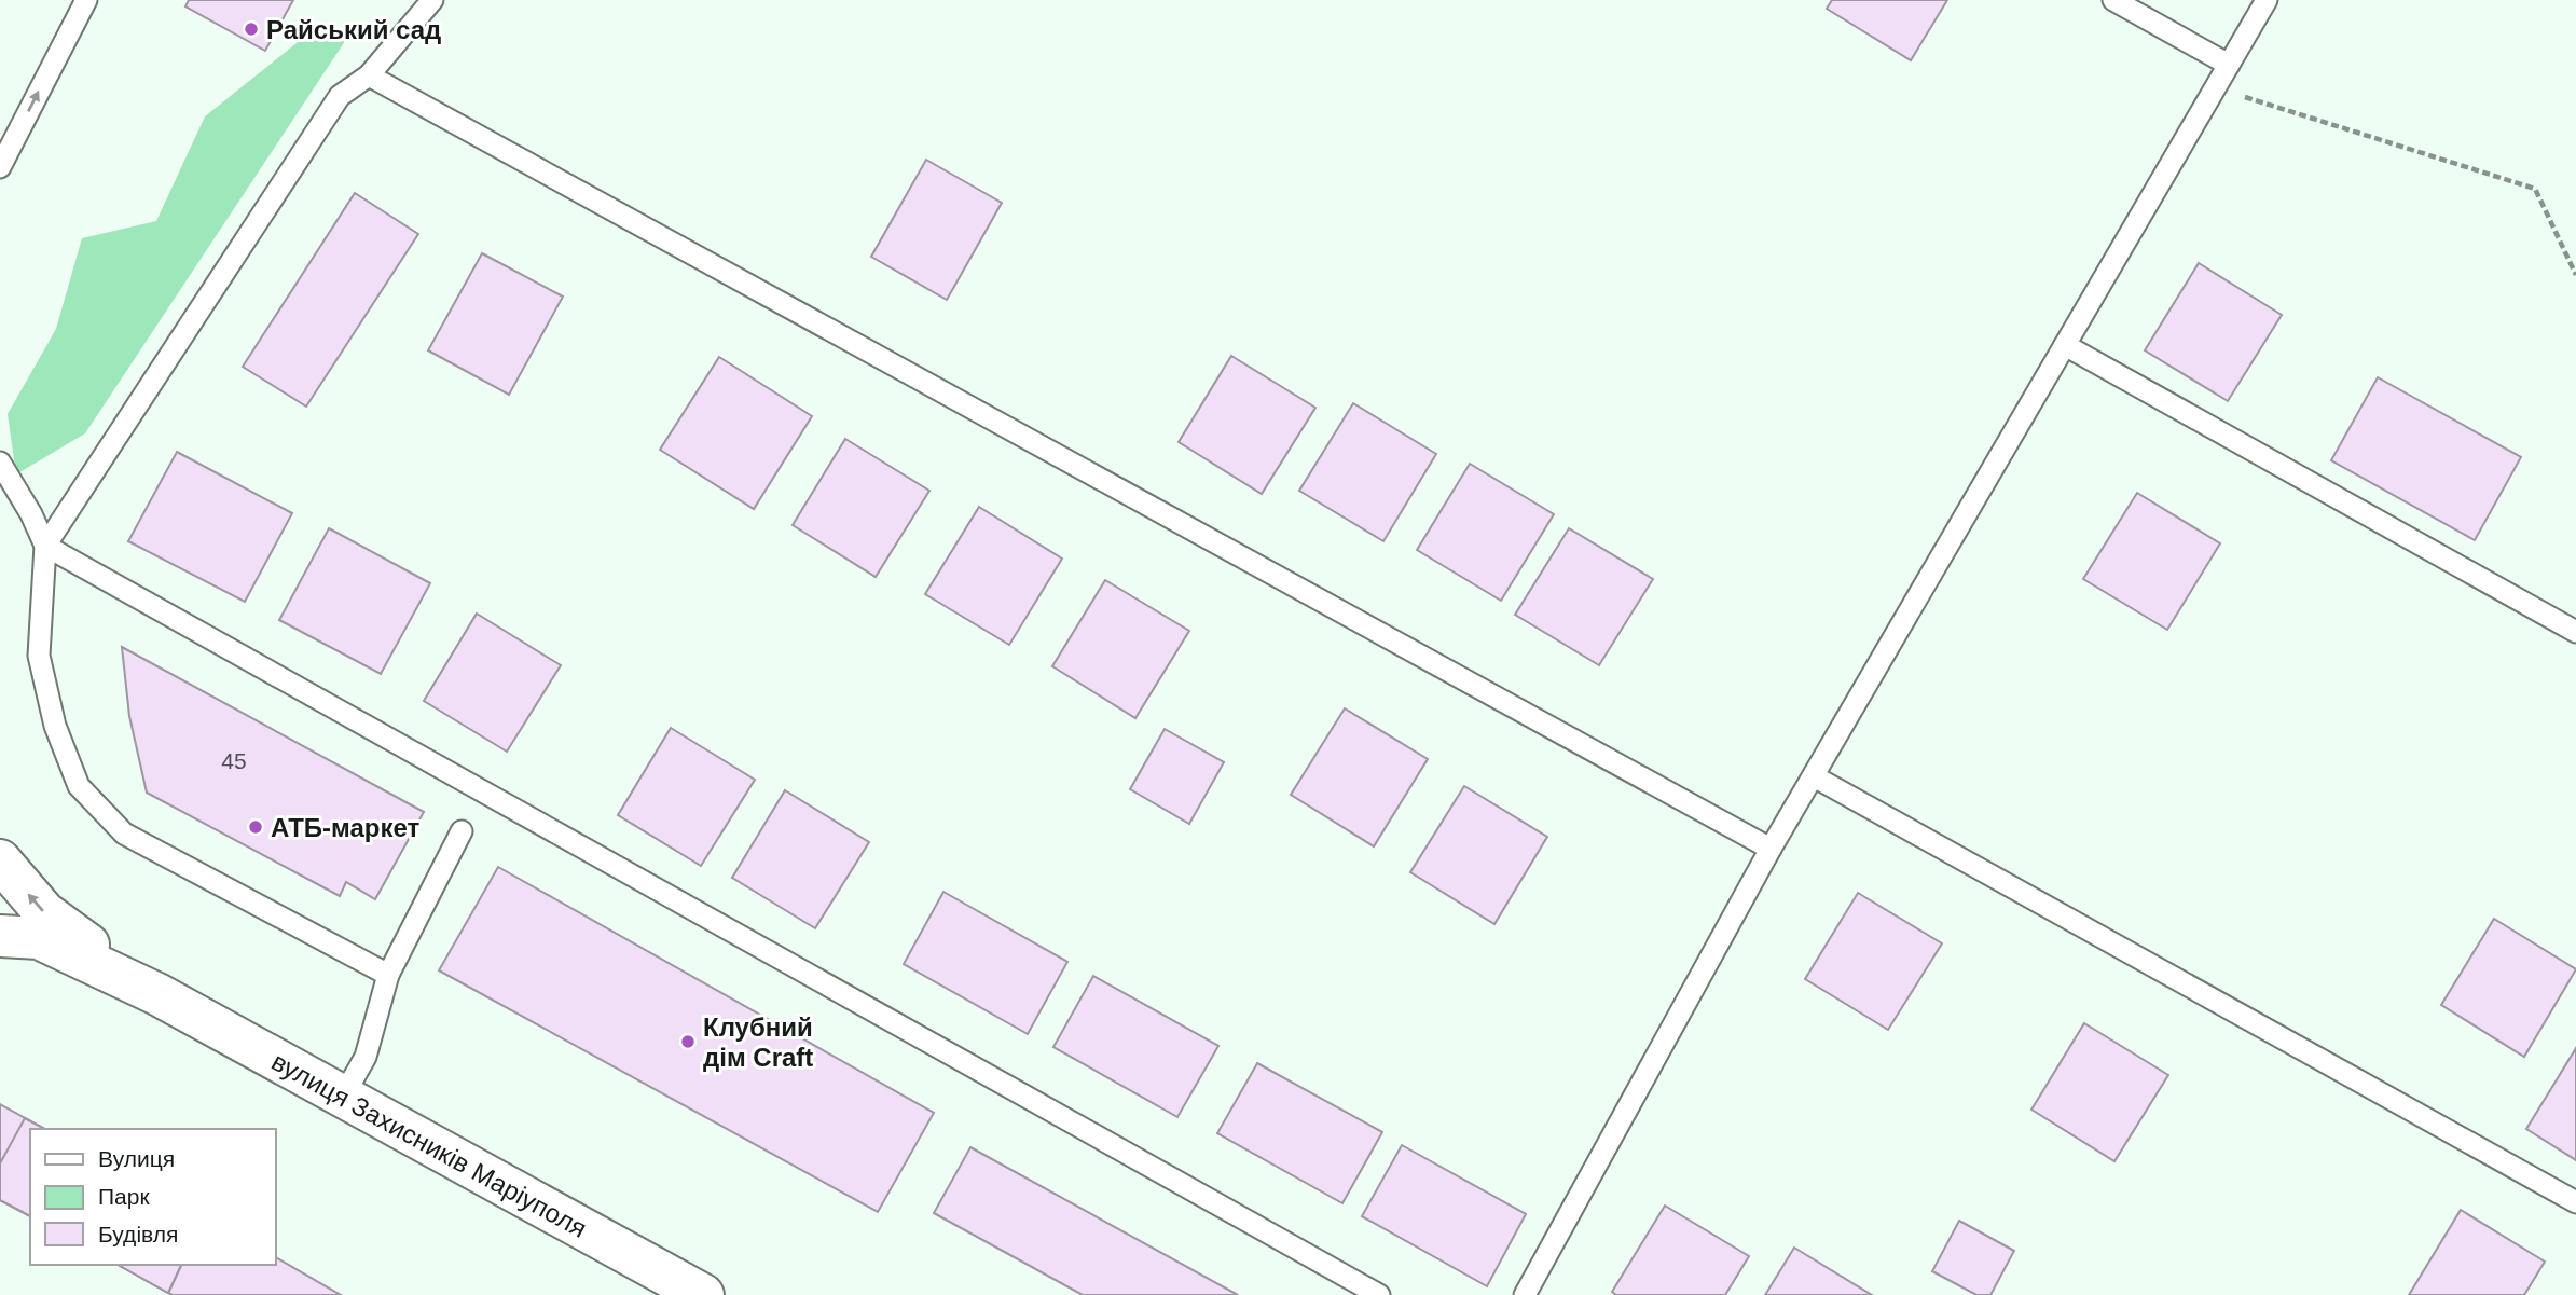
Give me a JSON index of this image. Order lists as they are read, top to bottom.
{
  "streets": {
    "main road": ["вулиця Захисників Маріуполя"]
  },
  "places": ["Райський сад", "АТБ-маркет", "Клубний дім Craft"],
  "house_numbers": ["45"],
  "legend": ["Вулиця", "Парк", "Будівля"]
}
